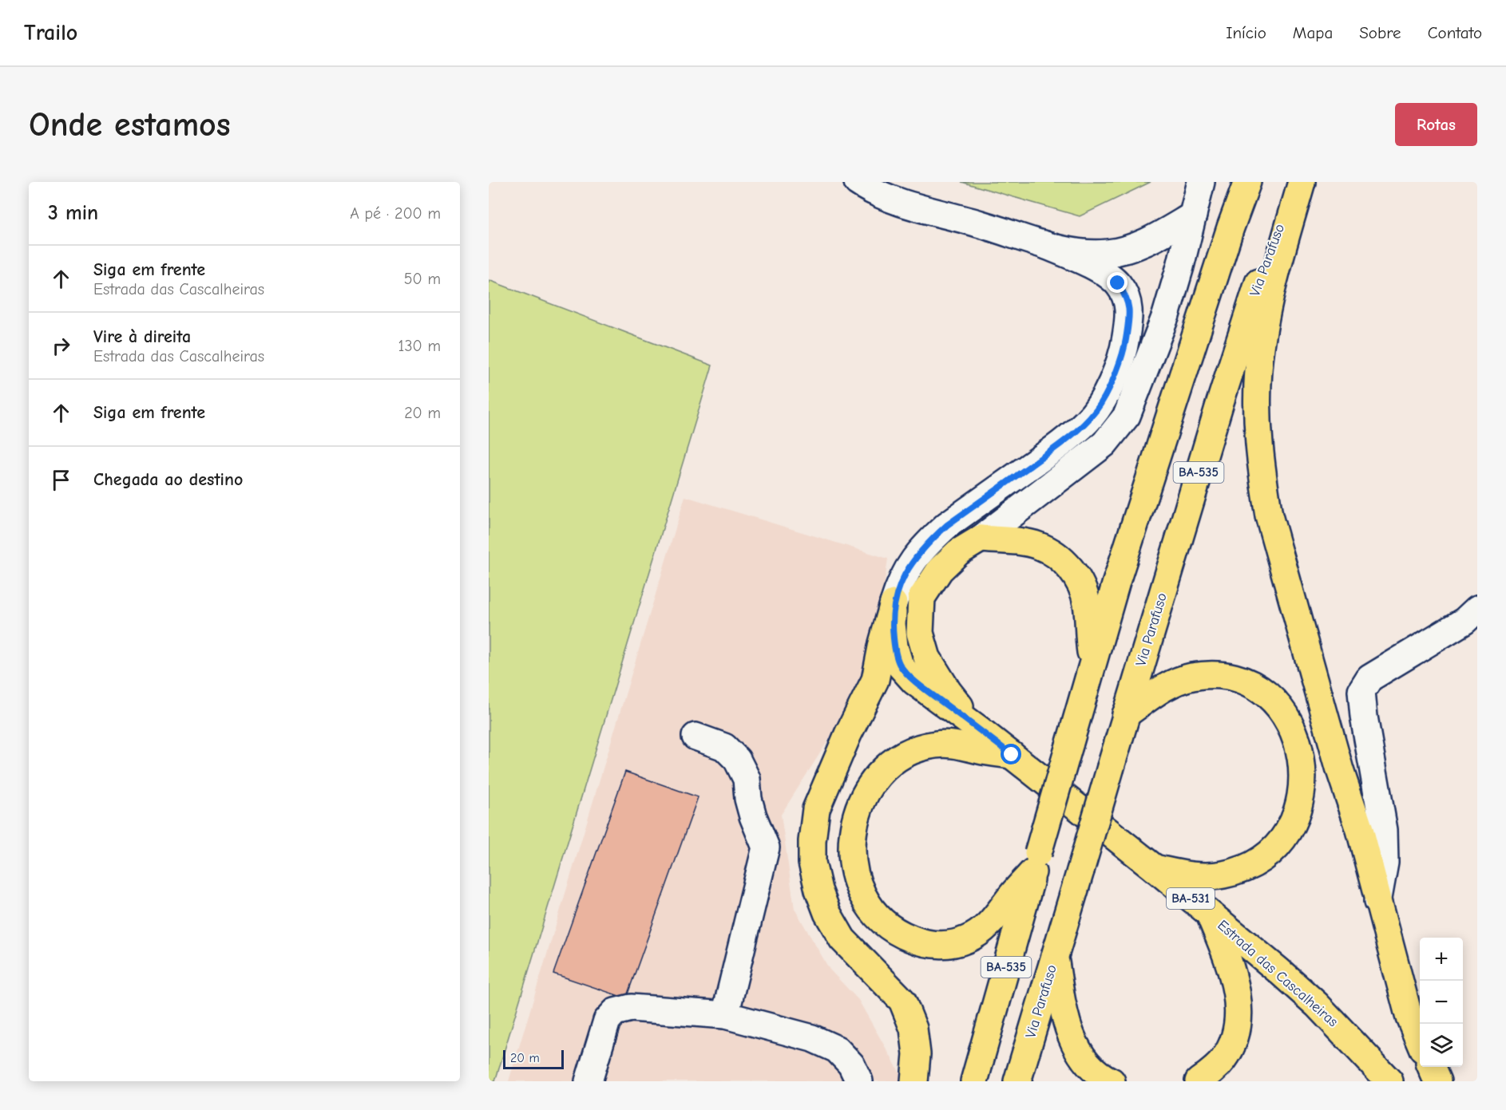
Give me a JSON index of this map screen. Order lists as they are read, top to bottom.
{
  "streets": {
    "main road": [
      "Via Parafuso",
      "BA-535",
      "BA-531",
      "Estrada das Cascalheiras"
    ]
  },
  "scale_bar": "20 m",
  "page": {
    "header": "Trailo",
    "nav": [
      "Início",
      "Mapa",
      "Sobre",
      "Contato"
    ],
    "buttons": "Rotas",
    "title": "Onde estamos",
    "heading": ["3 min", "A pé · 200 m"],
    "list": [
      ["Siga em frente", "Estrada das Cascalheiras", "50 m"],
      ["Vire à direita", "Estrada das Cascalheiras", "130 m"],
      ["Siga em frente", "20 m"],
      "Chegada ao destino"
    ],
    "map_buttons": ["+", "−"],
    "scale": "20 m"
  }
}
